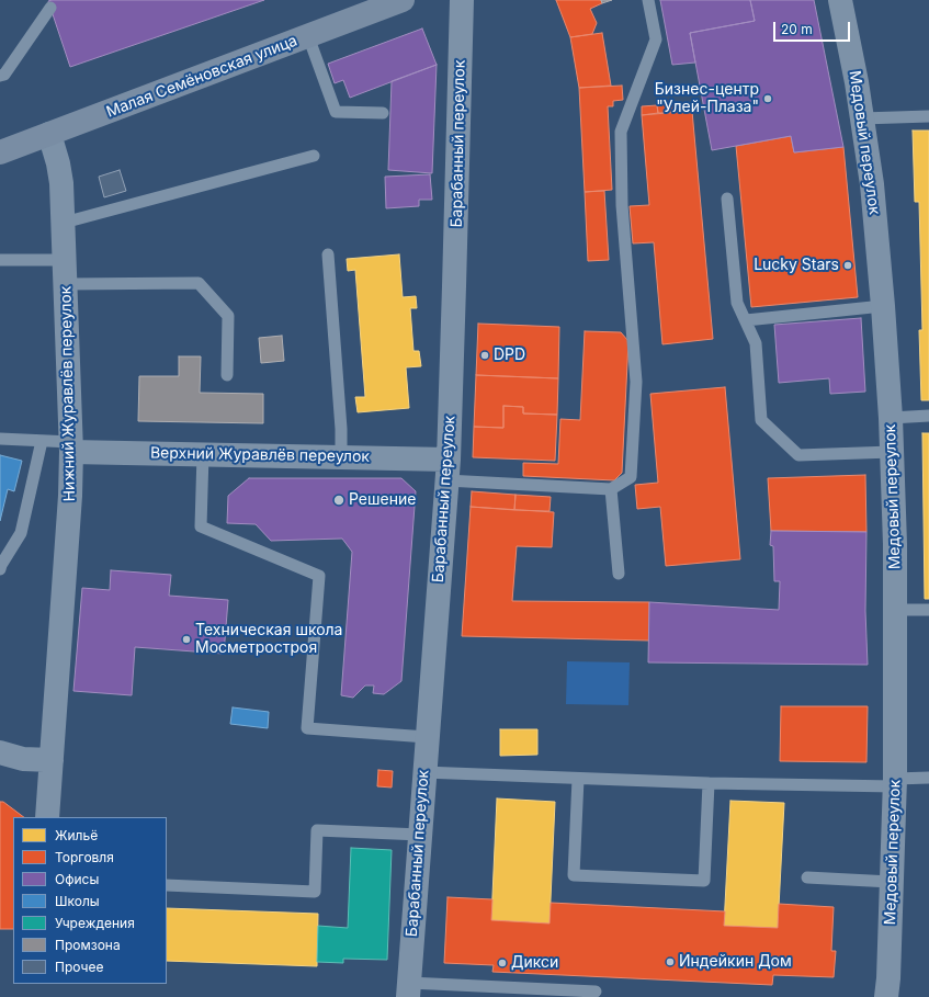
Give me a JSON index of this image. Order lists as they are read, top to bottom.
{
  "streets": {
    "street": [
      "Малая Семёновская улица",
      "Медовый переулок",
      "Барабанный переулок",
      "Нижний Журавлёв переулок",
      "Верхний Журавлёв переулок"
    ]
  },
  "crossings": [
    ["Малая Семёновская улица", "Нижний Журавлёв переулок"],
    ["Барабанный переулок", "Верхний Журавлёв переулок"],
    ["Нижний Журавлёв переулок", "Верхний Журавлёв переулок"]
  ],
  "places": [
    "Бизнес-центр \"Улей-Плаза\"",
    "Lucky Stars",
    "DPD",
    "Решение",
    "Техническая школа Мосметростроя",
    "Индейкин Дом",
    "Дикси"
  ],
  "legend": [
    "Жильё",
    "Торговля",
    "Офисы",
    "Школы",
    "Учреждения",
    "Промзона",
    "Прочее"
  ],
  "scale_bar": "20 m"
}
